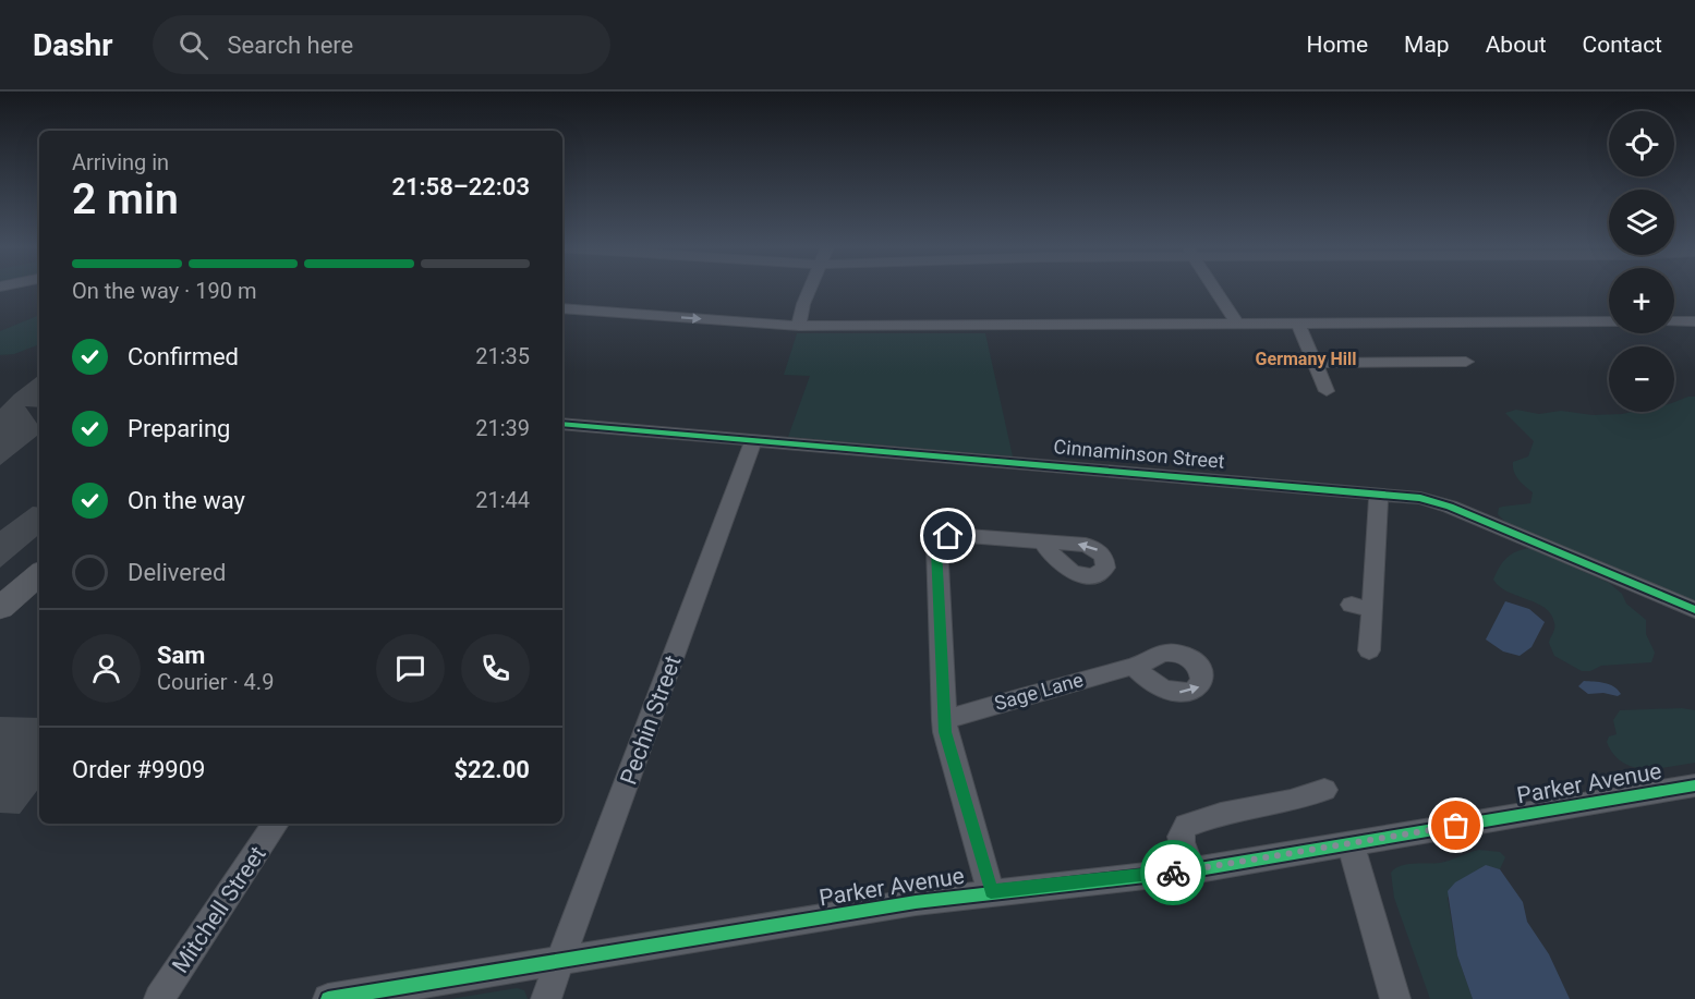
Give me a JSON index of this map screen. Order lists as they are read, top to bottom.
{
  "streets": {
    "street": [
      "Cinnaminson Street",
      "Sage Lane",
      "Pechin Street",
      "Parker Avenue",
      "Mitchell Street"
    ]
  },
  "crossings": [
    ["Cinnaminson Street", "Pechin Street"],
    ["Pechin Street", "Parker Avenue"]
  ],
  "districts": ["Germany Hill"],
  "page": {
    "header": "Dashr",
    "search": "Search here",
    "nav": [
      "Home",
      "Map",
      "About",
      "Contact"
    ],
    "map_buttons": ["+", "−"],
    "heading": ["2 min", "Arriving in", "21:58–22:03"],
    "panel": [
      "Sam",
      "Courier · 4.9",
      "Order #9909",
      "$22.00"
    ],
    "bar": "On the way · 190 m",
    "list": [
      ["Confirmed", "21:35"],
      ["Preparing", "21:39"],
      ["On the way", "21:44"],
      "Delivered"
    ]
  }
}
